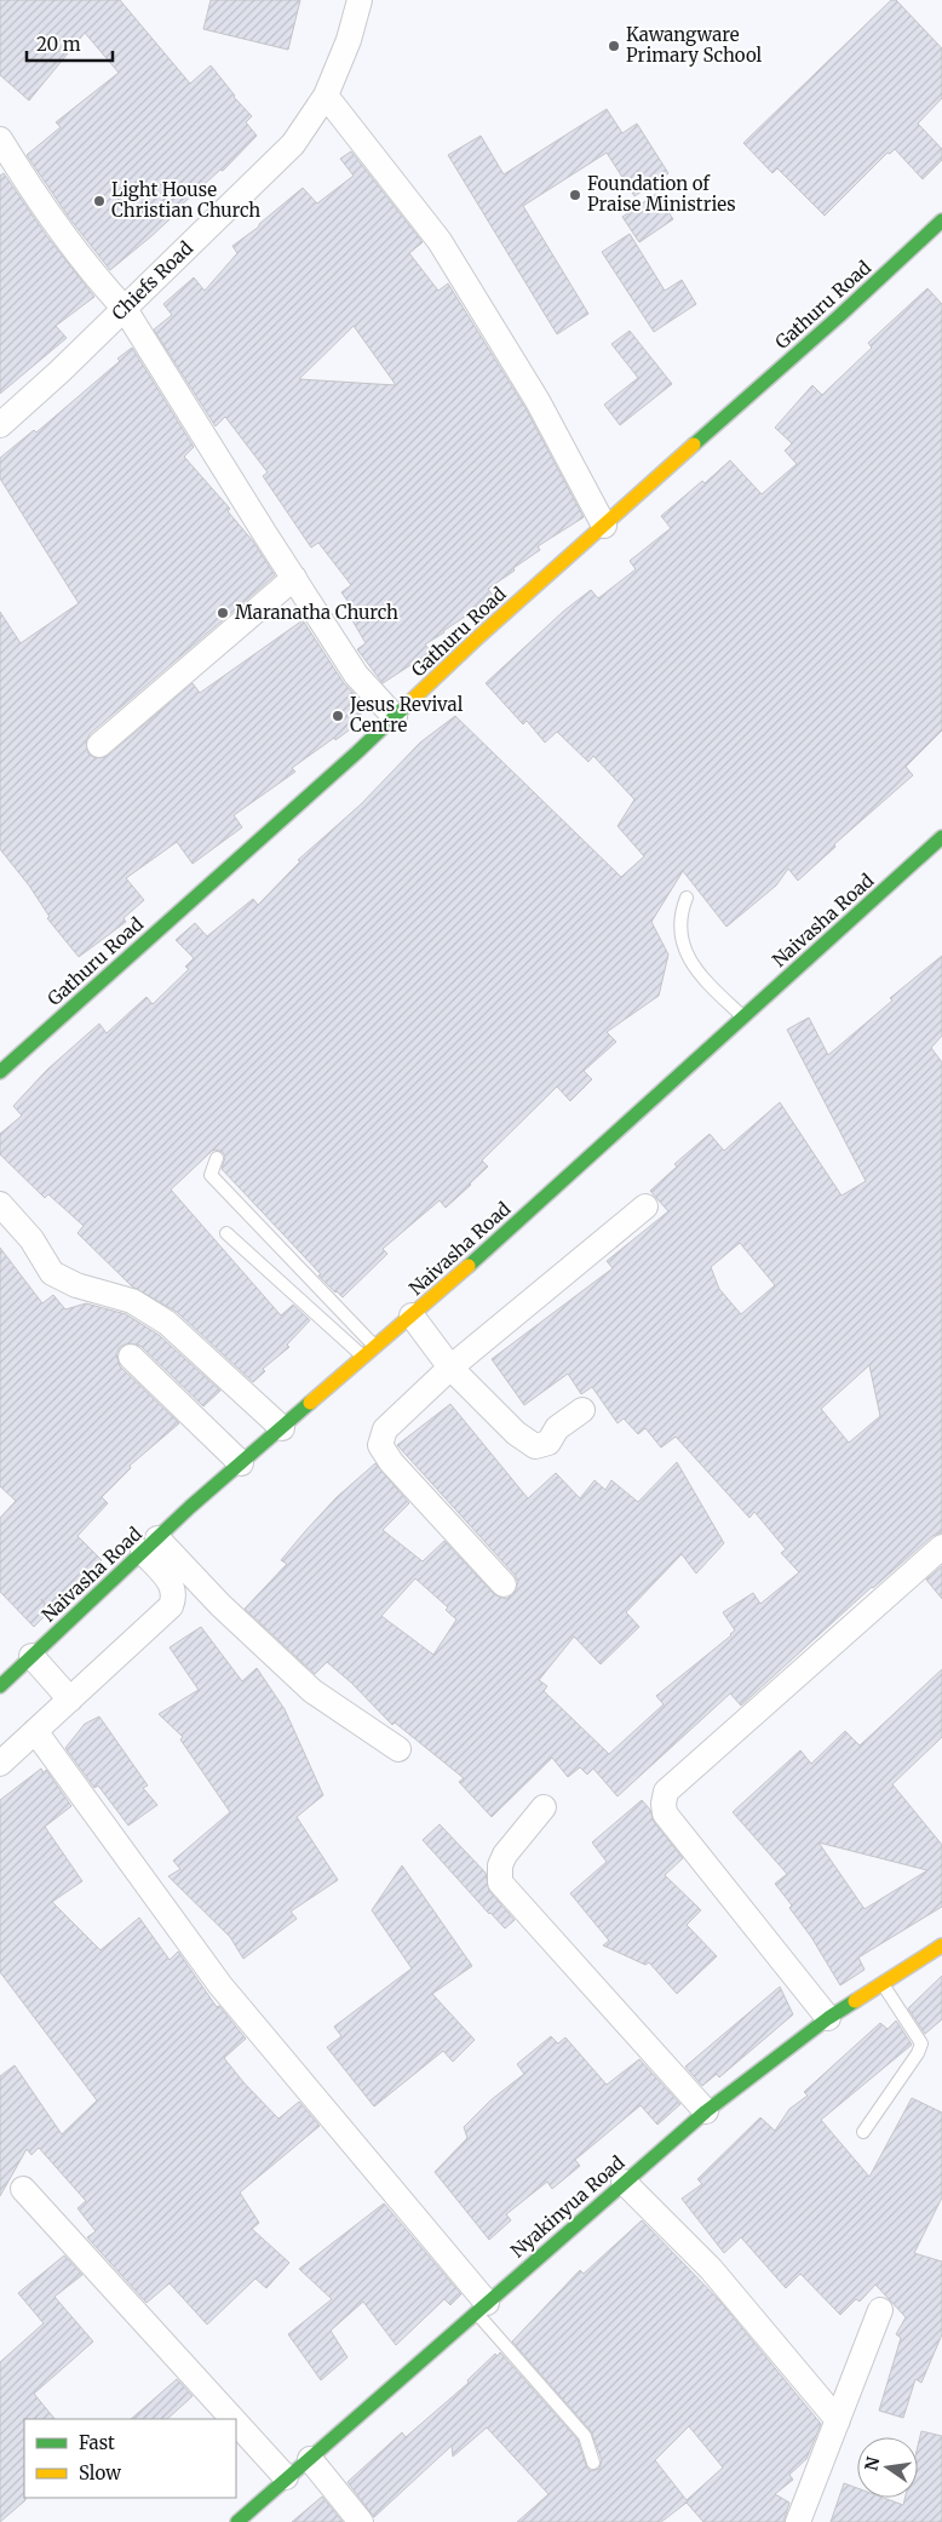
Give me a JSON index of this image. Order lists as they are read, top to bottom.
{
  "streets": {
    "street": [
      "Chiefs Road",
      "Gathuru Road",
      "Naivasha Road",
      "Nyakinyua Road"
    ]
  },
  "places": [
    "Kawangware Primary School",
    "Foundation of Praise Ministries",
    "Light House Christian Church",
    "Maranatha Church",
    "Jesus Revival Centre"
  ],
  "legend": ["Fast", "Slow"],
  "scale_bar": "20 m",
  "north": "left"
}
